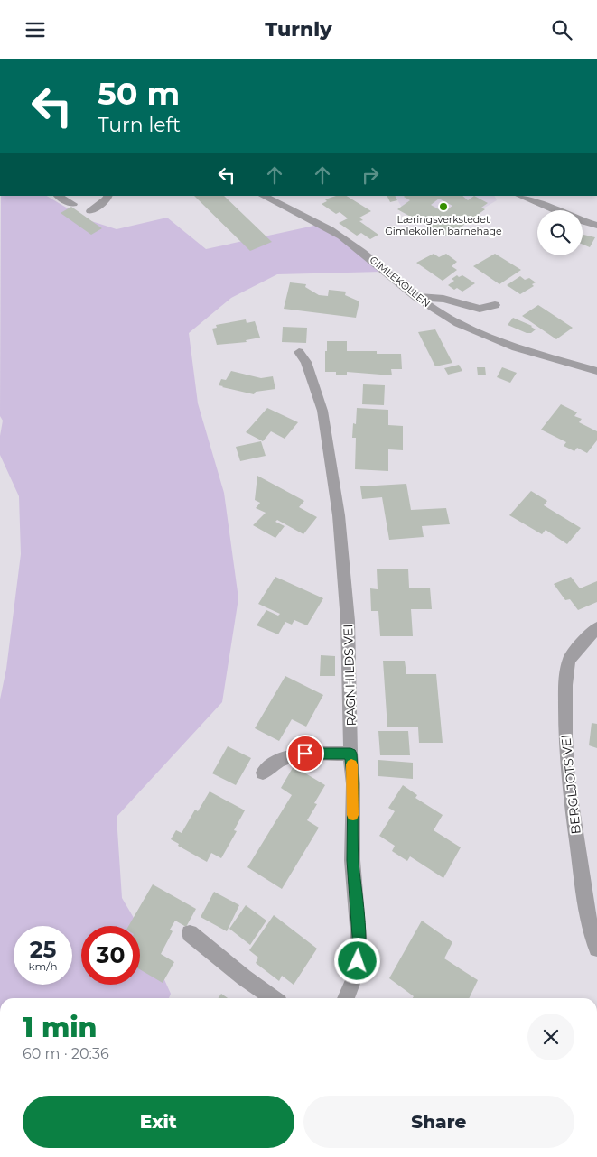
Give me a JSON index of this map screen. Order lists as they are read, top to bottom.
{
  "streets": {
    "street": ["GIMLEKOLLEN", "RAGNHILDS VEI", "BERGLJOTS VEI"]
  },
  "places": ["Læringsverkstedet Gimlekollen barnehage"],
  "page": {
    "header": "Turnly",
    "turn": ["50 m", "Turn left"],
    "speed": "25 km/h",
    "limit": "30",
    "heading": ["1 min", "60 m · 20:36"],
    "buttons": ["Exit", "Share"]
  }
}
